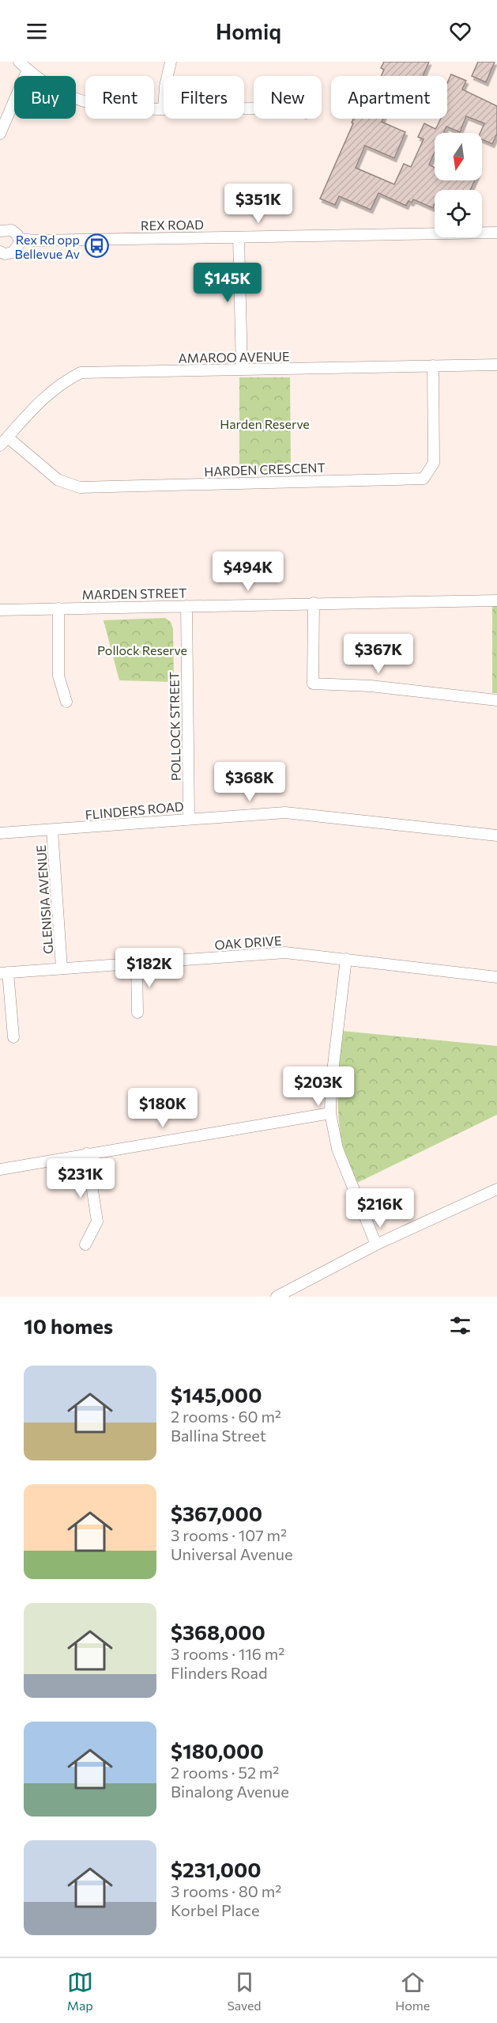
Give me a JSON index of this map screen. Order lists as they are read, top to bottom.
{
  "streets": {
    "street": [
      "REX ROAD",
      "AMAROO AVENUE",
      "HARDEN CRESCENT",
      "MARDEN STREET",
      "POLLOCK STREET",
      "FLINDERS ROAD",
      "GLENISIA AVENUE",
      "OAK DRIVE"
    ]
  },
  "crossings": [
    ["AMAROO AVENUE", "HARDEN CRESCENT"],
    ["MARDEN STREET", "POLLOCK STREET"],
    ["POLLOCK STREET", "FLINDERS ROAD"],
    ["FLINDERS ROAD", "GLENISIA AVENUE"],
    ["GLENISIA AVENUE", "OAK DRIVE"]
  ],
  "parks": ["Harden Reserve", "Pollock Reserve"],
  "places": {
    "bus stop": ["Rex Rd opp Bellevue Av"]
  },
  "north": "bottom",
  "page": {
    "header": "Homiq",
    "chip": [
      "Buy",
      "Rent",
      "Filters",
      "New",
      "Apartment"
    ],
    "price": [
      "$351K",
      "$145K",
      "$494K",
      "$367K",
      "$368K",
      "$182K",
      "$203K",
      "$180K",
      "$231K",
      "$216K"
    ],
    "heading": "10 homes",
    "list": [
      {
        "name": "$145,000",
        "note": "2 rooms · 60 m² · Ballina Street"
      },
      {
        "name": "$367,000",
        "note": "3 rooms · 107 m² · Universal Avenue"
      },
      {
        "name": "$368,000",
        "note": "3 rooms · 116 m² · Flinders Road"
      },
      {
        "name": "$180,000",
        "note": "2 rooms · 52 m² · Binalong Avenue"
      },
      {
        "name": "$231,000",
        "note": "3 rooms · 80 m² · Korbel Place"
      }
    ],
    "tabs": ["Map", "Saved", "Home"]
  }
}
